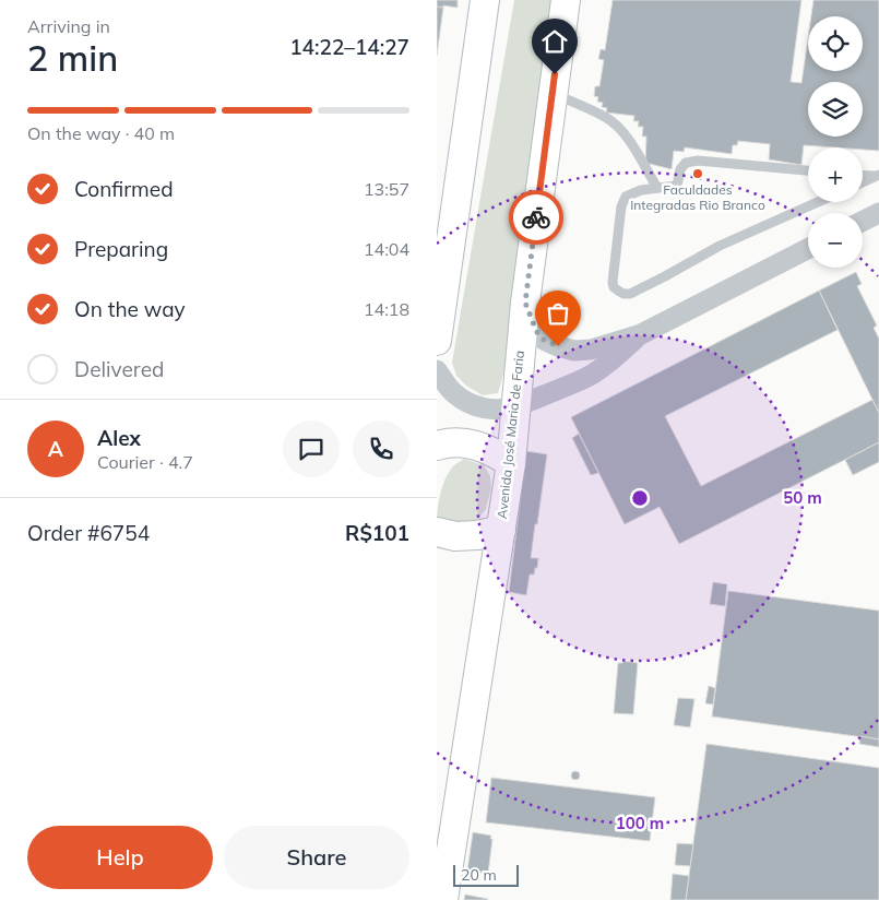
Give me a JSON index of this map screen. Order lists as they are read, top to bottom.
{
  "streets": {
    "street": ["Avenida José Maria de Faria"]
  },
  "places": ["Faculdades Integradas Rio Branco"],
  "scale_bar": "20 m",
  "page": {
    "heading": ["2 min", "Arriving in", "14:22–14:27"],
    "panel": [
      "Alex",
      "Courier · 4.7",
      "Order #6754",
      "R$101"
    ],
    "map_buttons": ["+", "−"],
    "bar": "On the way · 40 m",
    "list": [
      ["Confirmed", "13:57"],
      ["Preparing", "14:04"],
      ["On the way", "14:18"],
      "Delivered"
    ],
    "round": "A",
    "buttons": ["Help", "Share"],
    "scale": "20 m"
  },
  "rings": ["50 m", "100 m"]
}
